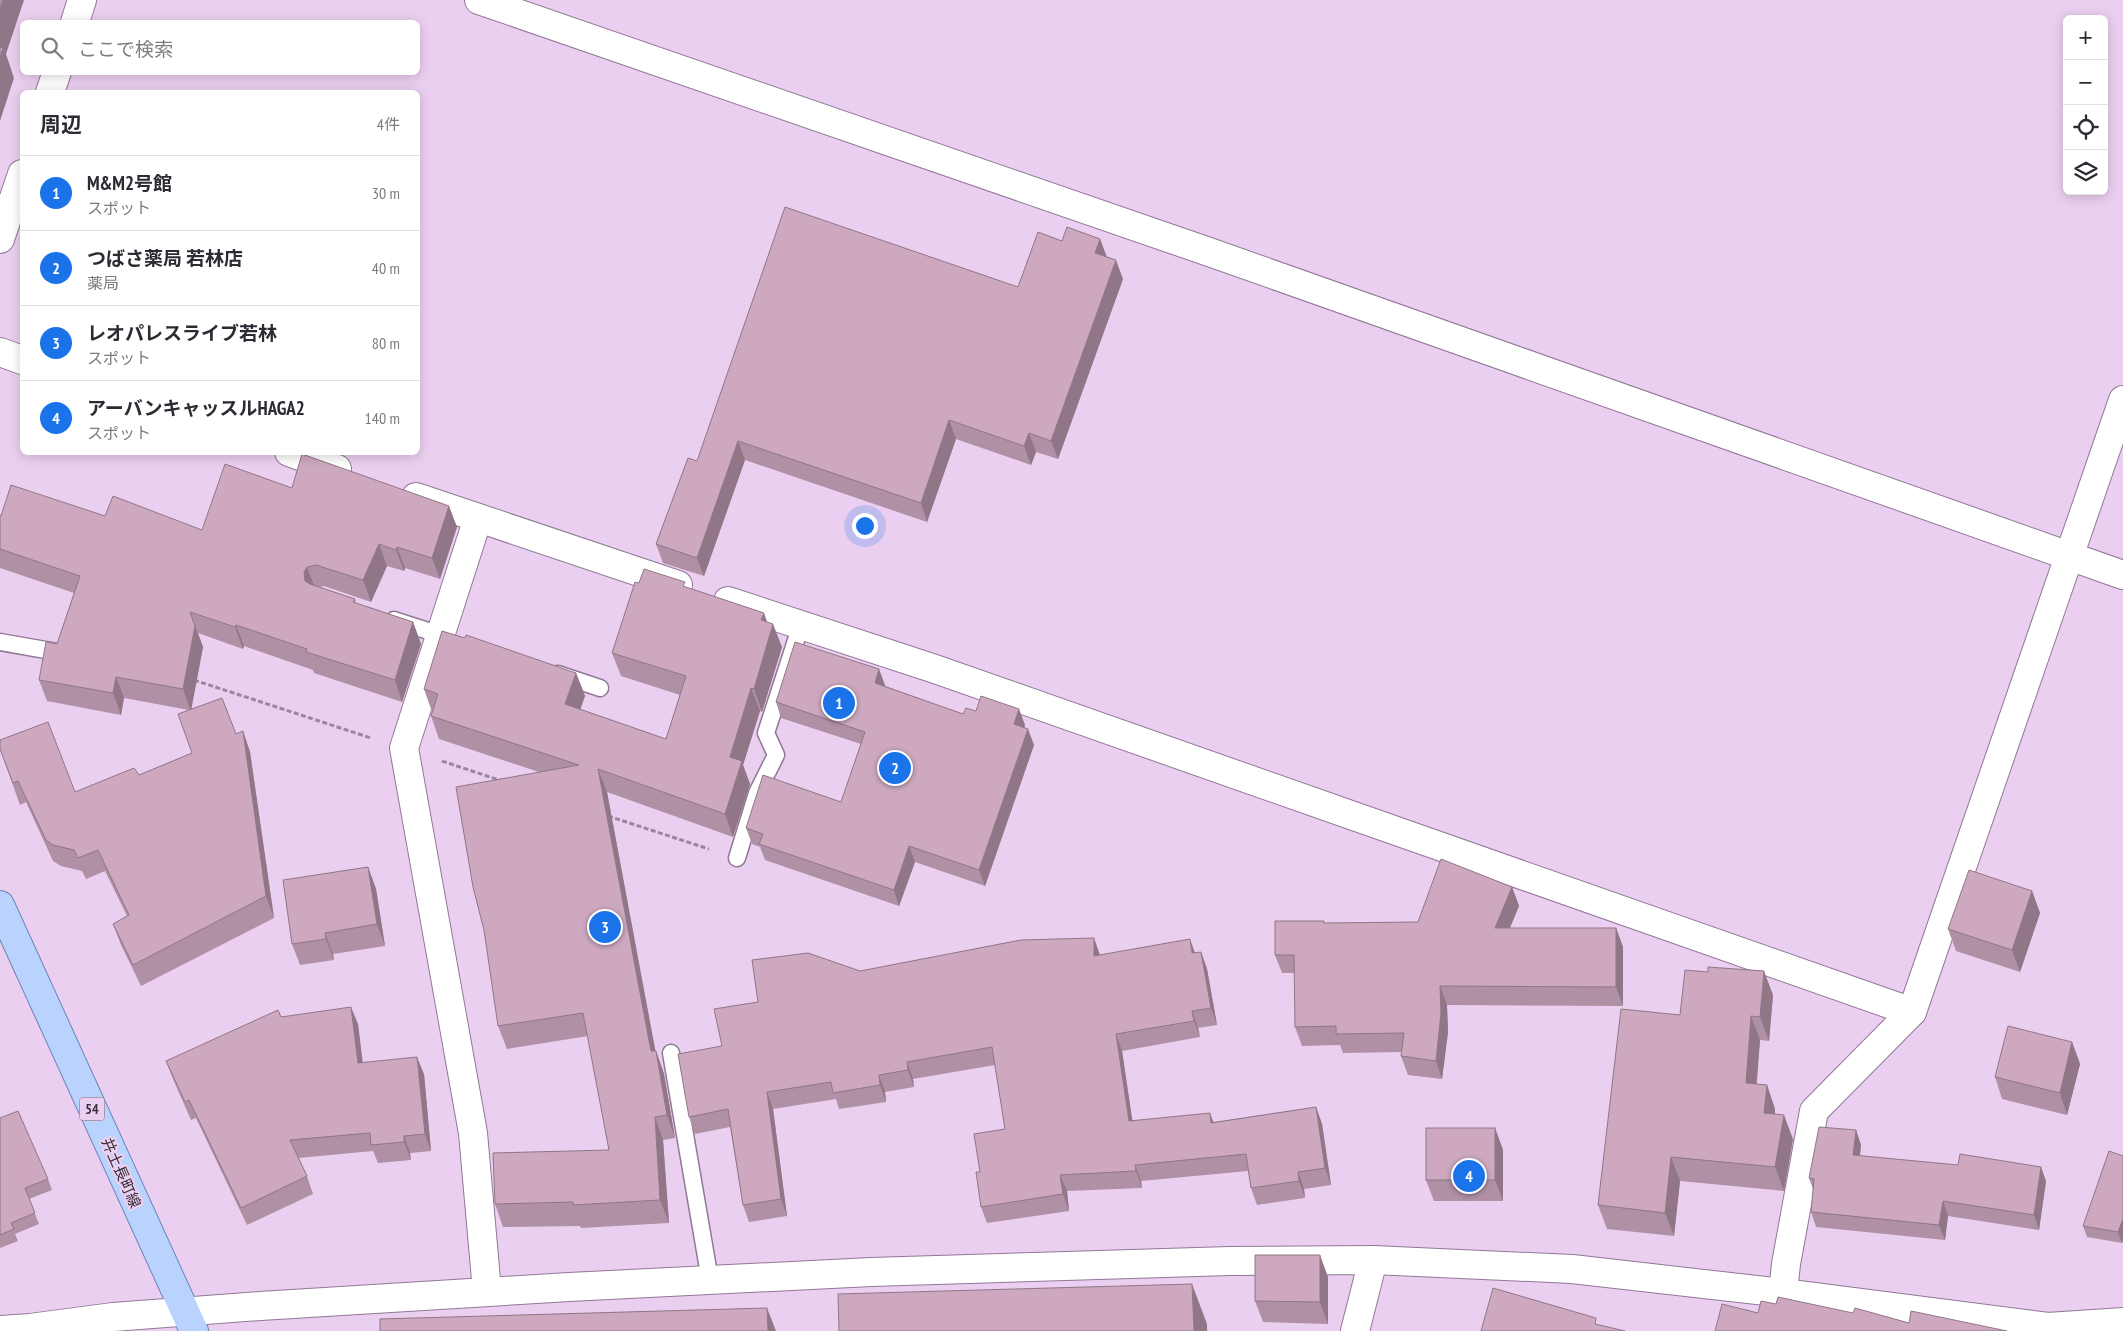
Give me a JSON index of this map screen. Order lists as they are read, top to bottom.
{
  "streets": {
    "main road": ["54", "井土長町線"]
  },
  "page": {
    "map_buttons": ["+", "−"],
    "search": "ここで検索",
    "heading": ["周辺", "4件"],
    "list": [
      {
        "mark": "1",
        "name": "M&M2号館",
        "note": "スポット",
        "value": "30 m"
      },
      {
        "mark": "2",
        "name": "つばさ薬局 若林店",
        "note": "薬局",
        "value": "40 m"
      },
      {
        "mark": "3",
        "name": "レオパレスライブ若林",
        "note": "スポット",
        "value": "80 m"
      },
      {
        "mark": "4",
        "name": "アーバンキャッスルHAGA2",
        "note": "スポット",
        "value": "140 m"
      }
    ],
    "pins": [
      "1",
      "2",
      "3",
      "4"
    ]
  }
}
